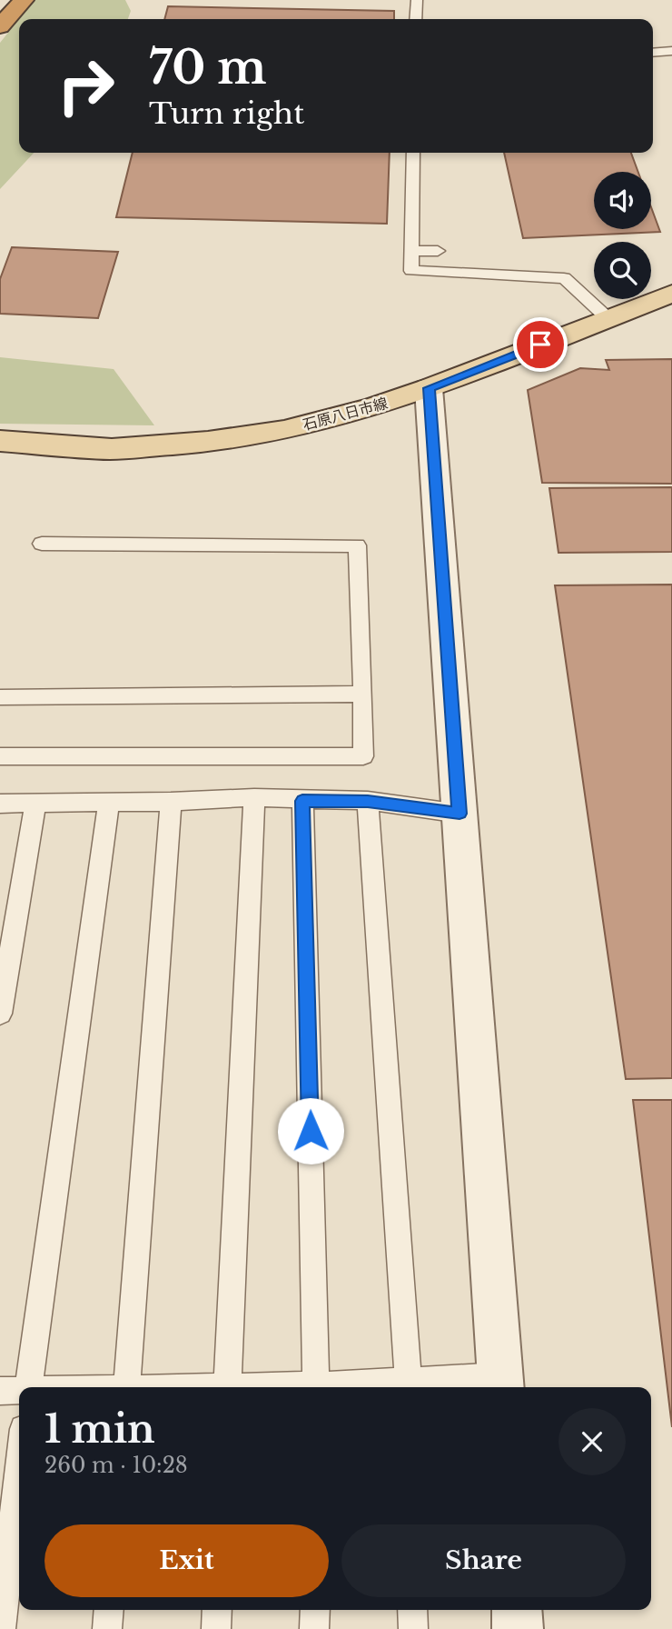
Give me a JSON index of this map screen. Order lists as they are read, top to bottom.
{
  "streets": {
    "main road": ["石原八日市線"]
  },
  "page": {
    "turn": ["70 m", "Turn right"],
    "heading": ["1 min", "260 m · 10:28"],
    "buttons": ["Exit", "Share"]
  }
}
